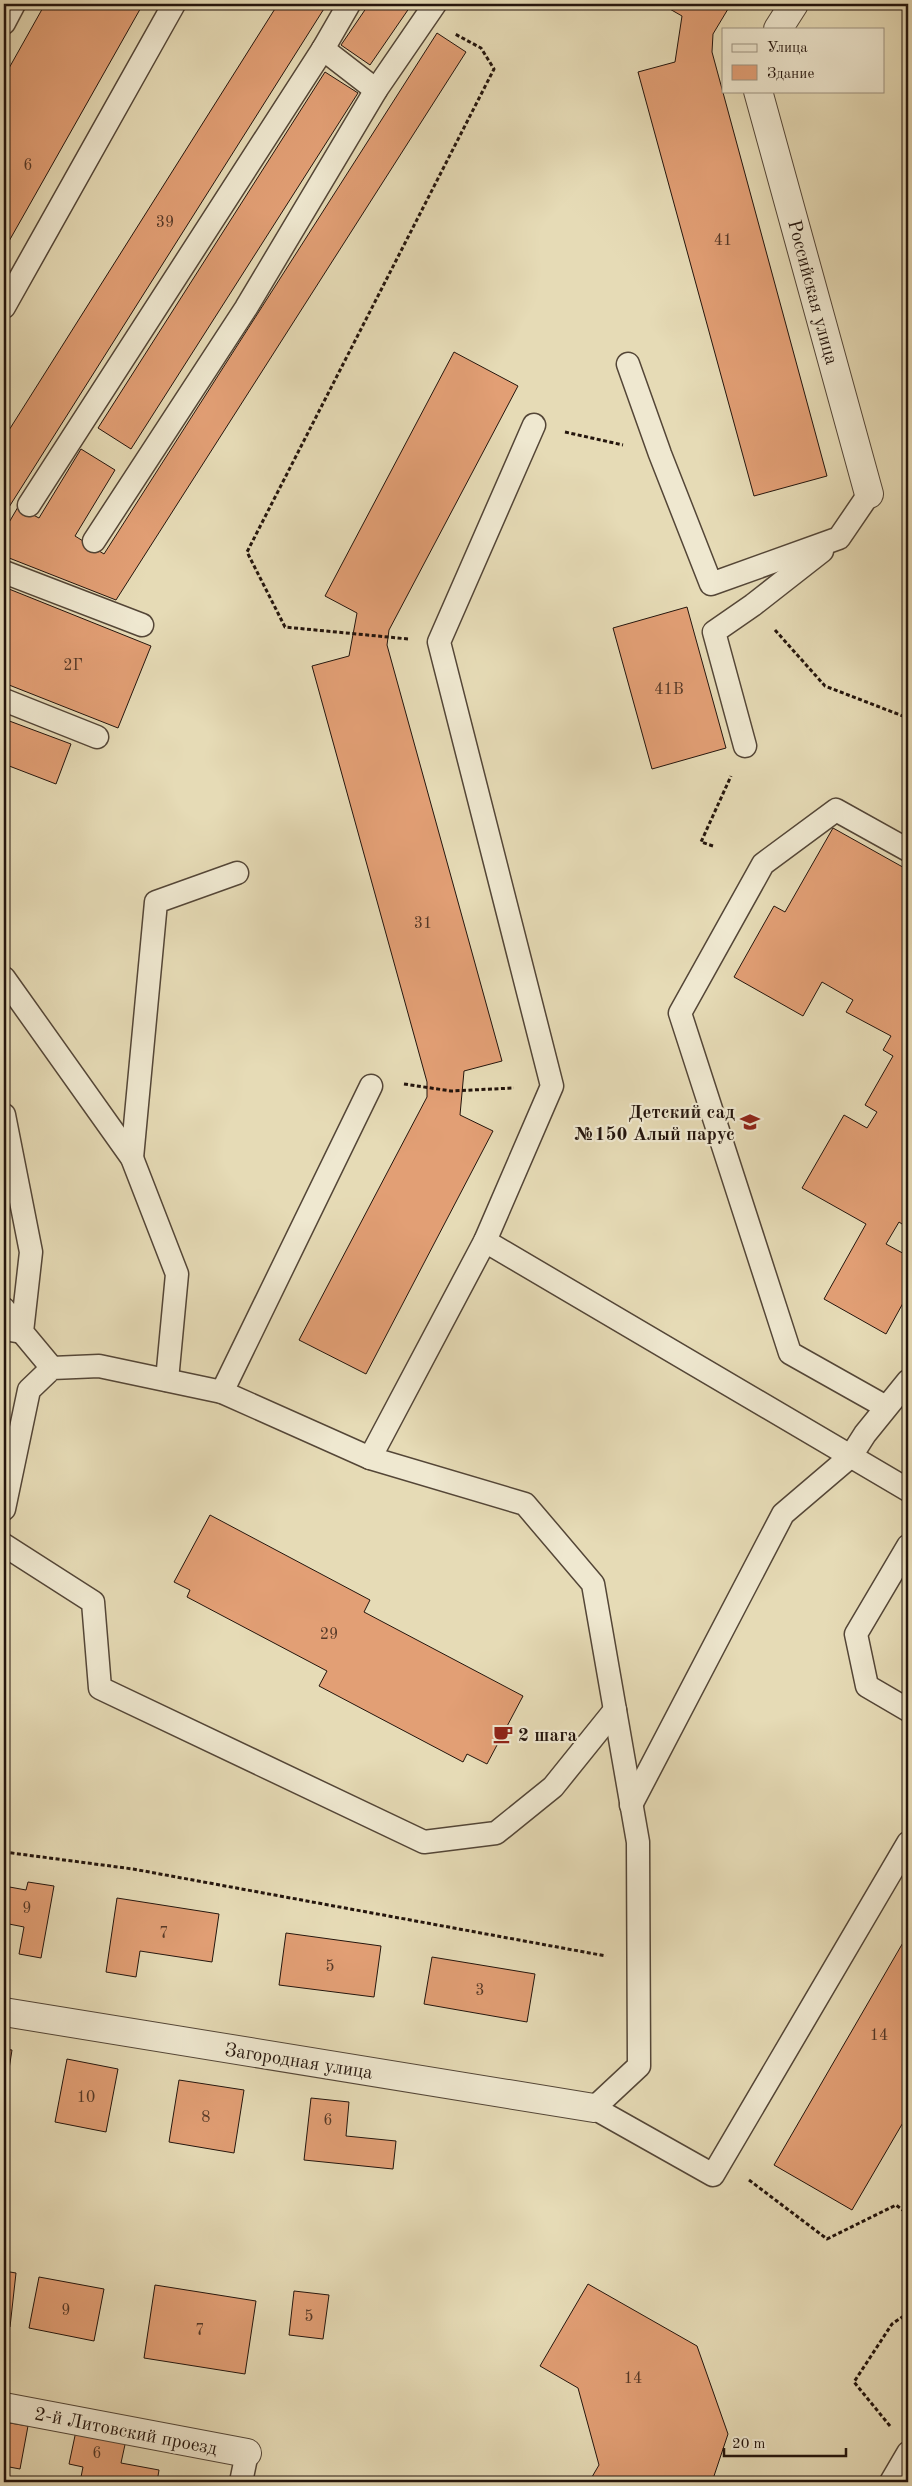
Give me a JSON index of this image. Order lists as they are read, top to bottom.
{
  "streets": {
    "street": ["Российская улица", "Загородная улица", "2-й Литовский проезд"]
  },
  "places": {
    "school or university": ["Детский сад №150 Алый парус"],
    "cafe": ["2 шага"]
  },
  "house_numbers": [
    "6",
    "39",
    "41",
    "2Г",
    "41В",
    "31",
    "29",
    "9",
    "7",
    "5",
    "3",
    "14",
    "10",
    "8",
    "6",
    "9",
    "5",
    "7",
    "14",
    "6"
  ],
  "legend": ["Улица", "Здание"],
  "scale_bar": "20 m"
}
